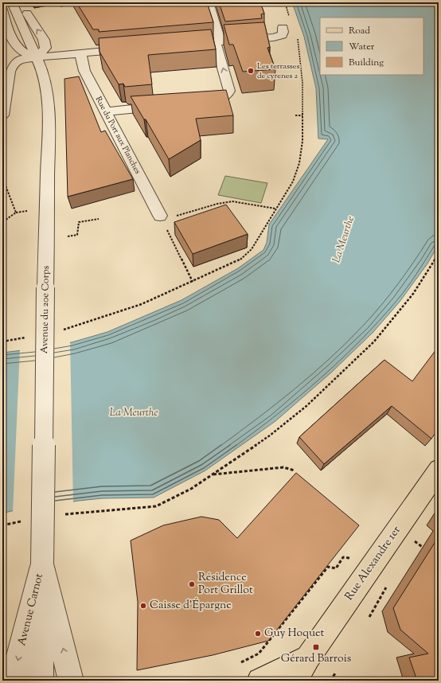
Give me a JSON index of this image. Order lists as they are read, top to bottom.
{
  "streets": {
    "main road": ["Rue Alexandre 1er"],
    "street": ["Rue du Port aux Planches", "Avenue du 20e Corps", "Avenue Carnot"]
  },
  "crossings": [
    ["Avenue du 20e Corps", "Avenue Carnot"]
  ],
  "water": ["La Meurthe"],
  "places": {
    "other": [
      "Les terrasses de cyrenes 2",
      "Résidence Port Grillot",
      "Caisse d'Épargne",
      "Guy Hoquet"
    ],
    "transit": ["Gérard Barrois"]
  },
  "legend": ["Road", "Water", "Building"]
}
